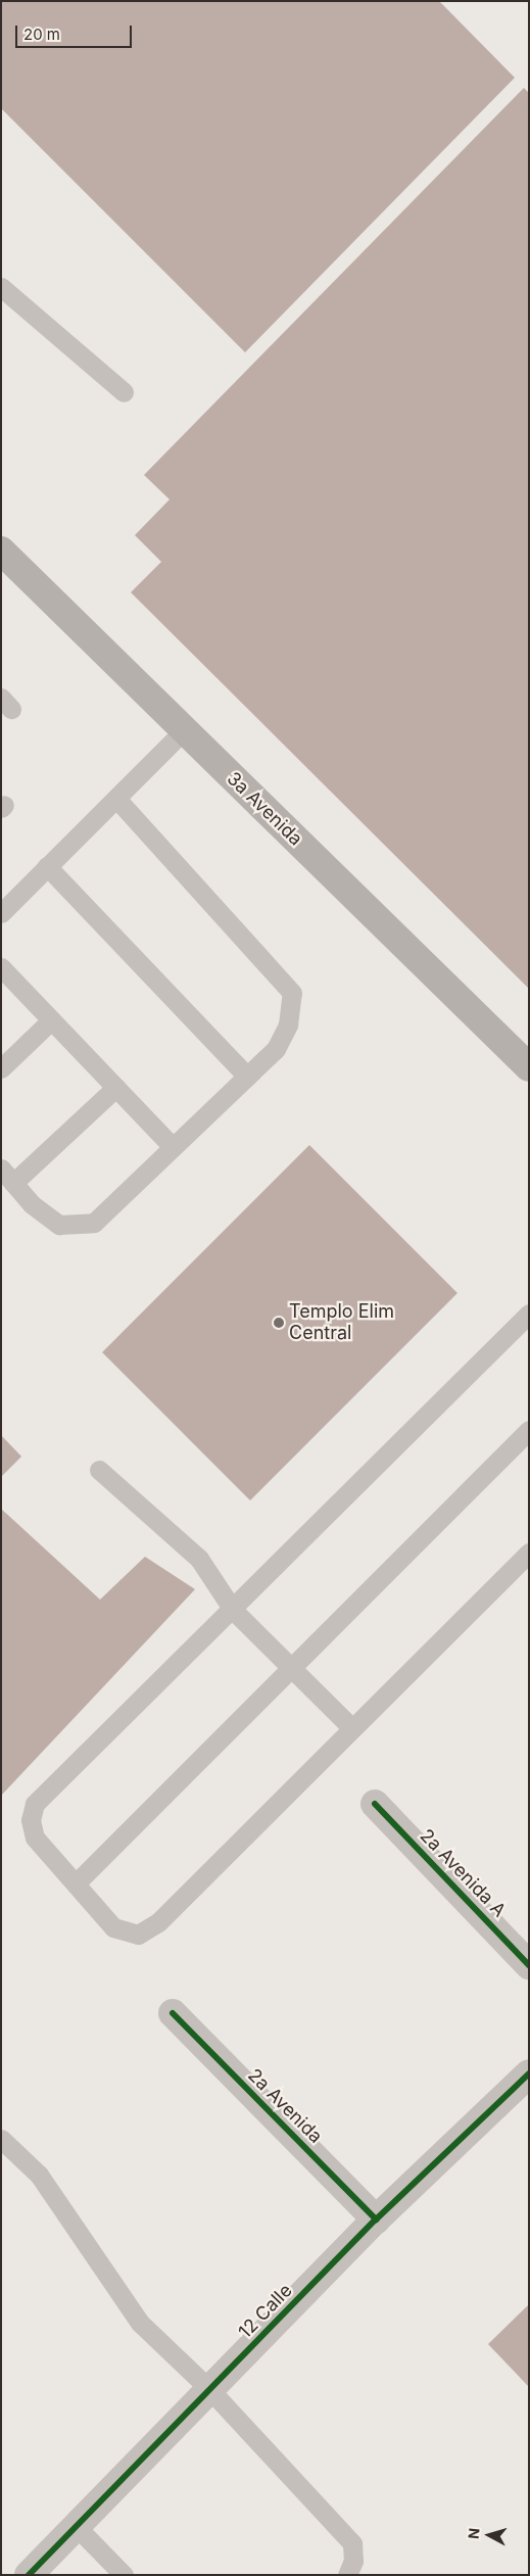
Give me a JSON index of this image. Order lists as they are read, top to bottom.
{
  "streets": {
    "main road": ["3a Avenida"],
    "street": ["2a Avenida A", "2a Avenida", "12 Calle"]
  },
  "crossings": [
    ["2a Avenida", "12 Calle"]
  ],
  "places": ["Templo Elim Central"],
  "scale_bar": "20 m",
  "north": "left"
}
